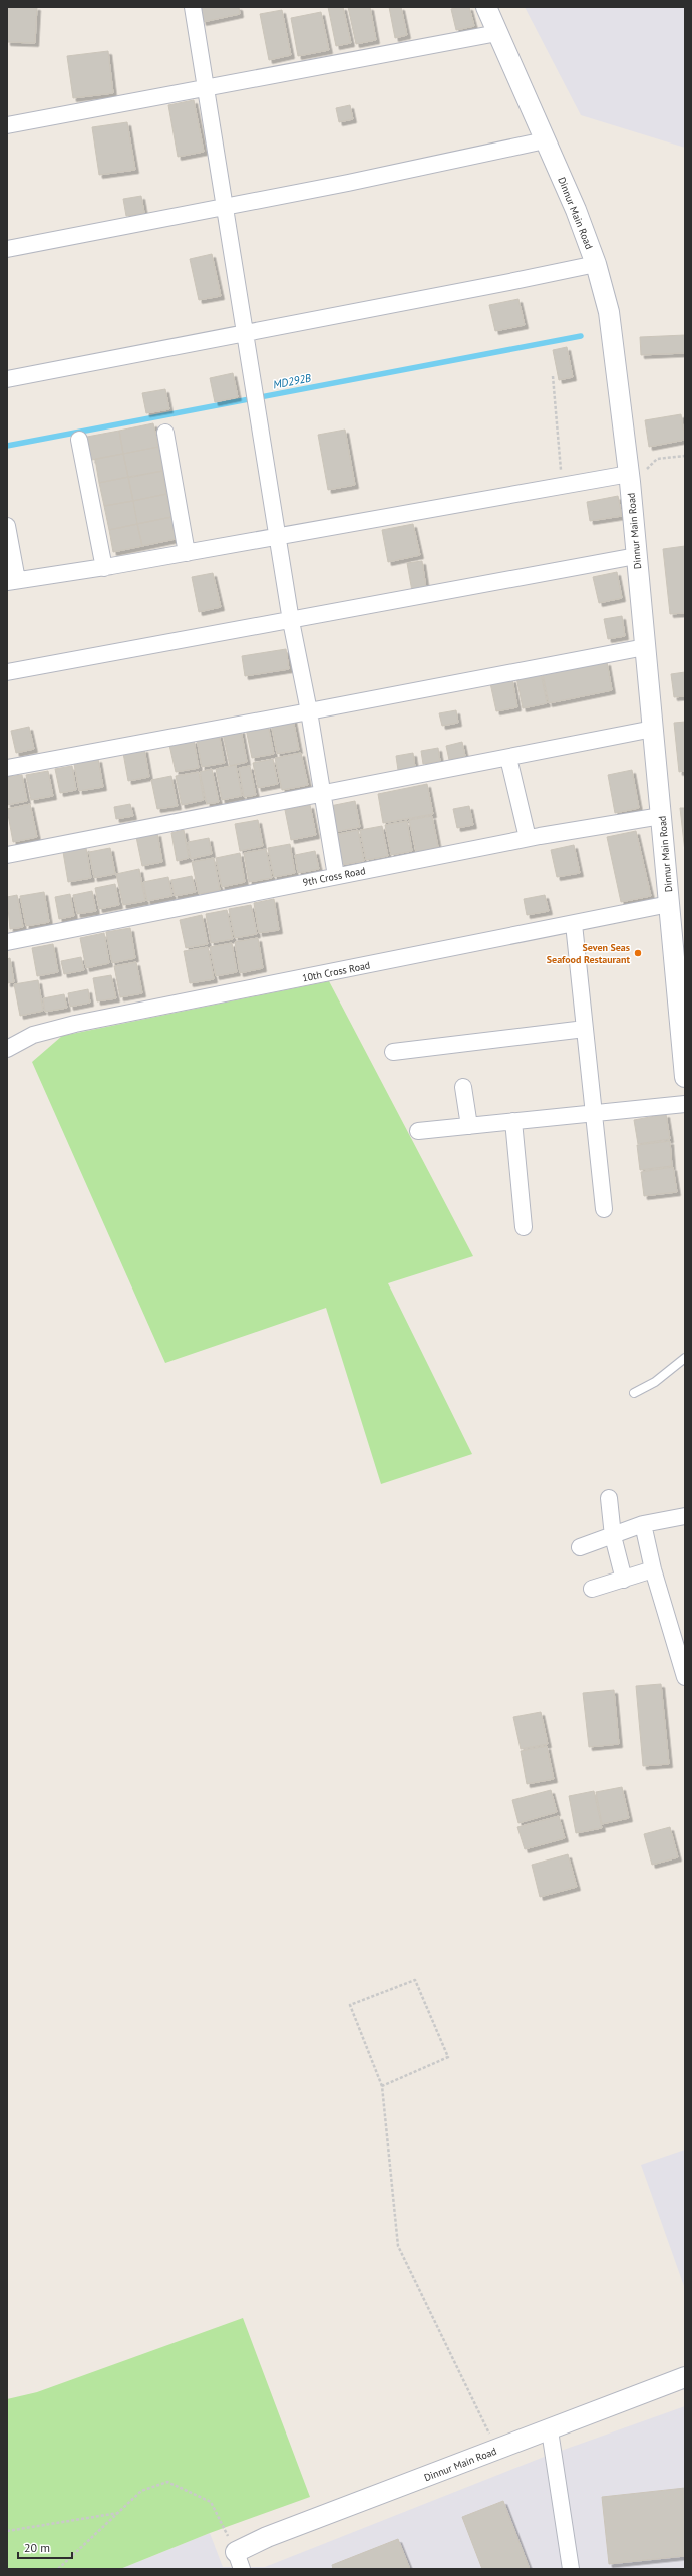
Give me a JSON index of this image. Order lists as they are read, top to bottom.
{
  "streets": {
    "street": ["Dinnur Main Road", "9th Cross Road", "10th Cross Road"]
  },
  "crossings": [
    ["Dinnur Main Road", "9th Cross Road"],
    ["Dinnur Main Road", "10th Cross Road"]
  ],
  "water": ["MD292B"],
  "places": ["Seven Seas Seafood Restaurant"],
  "scale_bar": "20 m"
}
